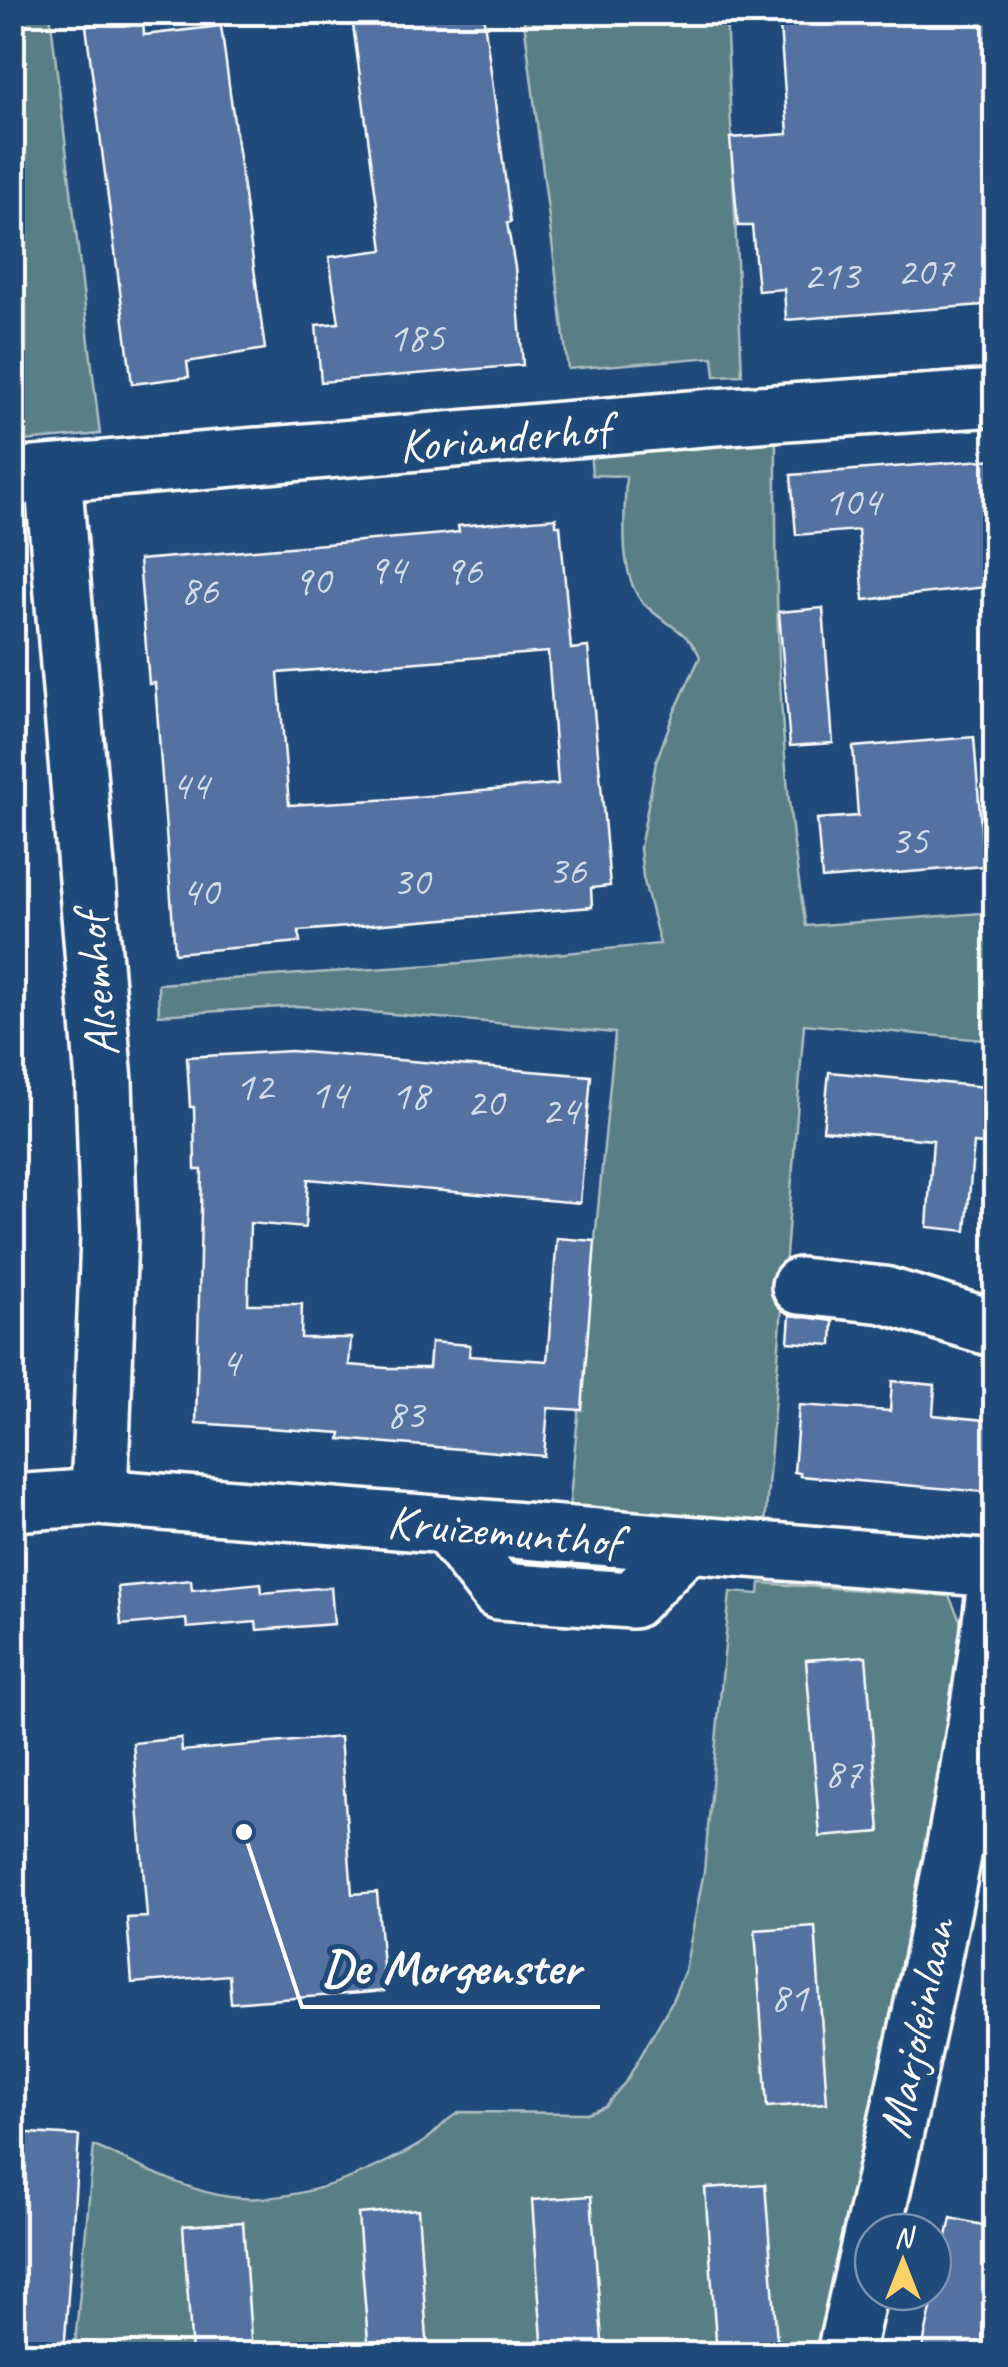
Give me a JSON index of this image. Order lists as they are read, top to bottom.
{
  "streets": {
    "street": [
      "Korianderhof",
      "Alsemhof",
      "Kruizemunthof",
      "Marjoleinlaan"
    ]
  },
  "crossings": [
    ["Korianderhof", "Alsemhof"],
    ["Alsemhof", "Kruizemunthof"]
  ],
  "places": ["De Morgenster"],
  "house_numbers": [
    "207",
    "213",
    "185",
    "104",
    "94",
    "96",
    "90",
    "86",
    "44",
    "35",
    "36",
    "30",
    "40",
    "12",
    "14",
    "18",
    "20",
    "24",
    "4",
    "83",
    "87",
    "81"
  ],
  "north": "top"
}
